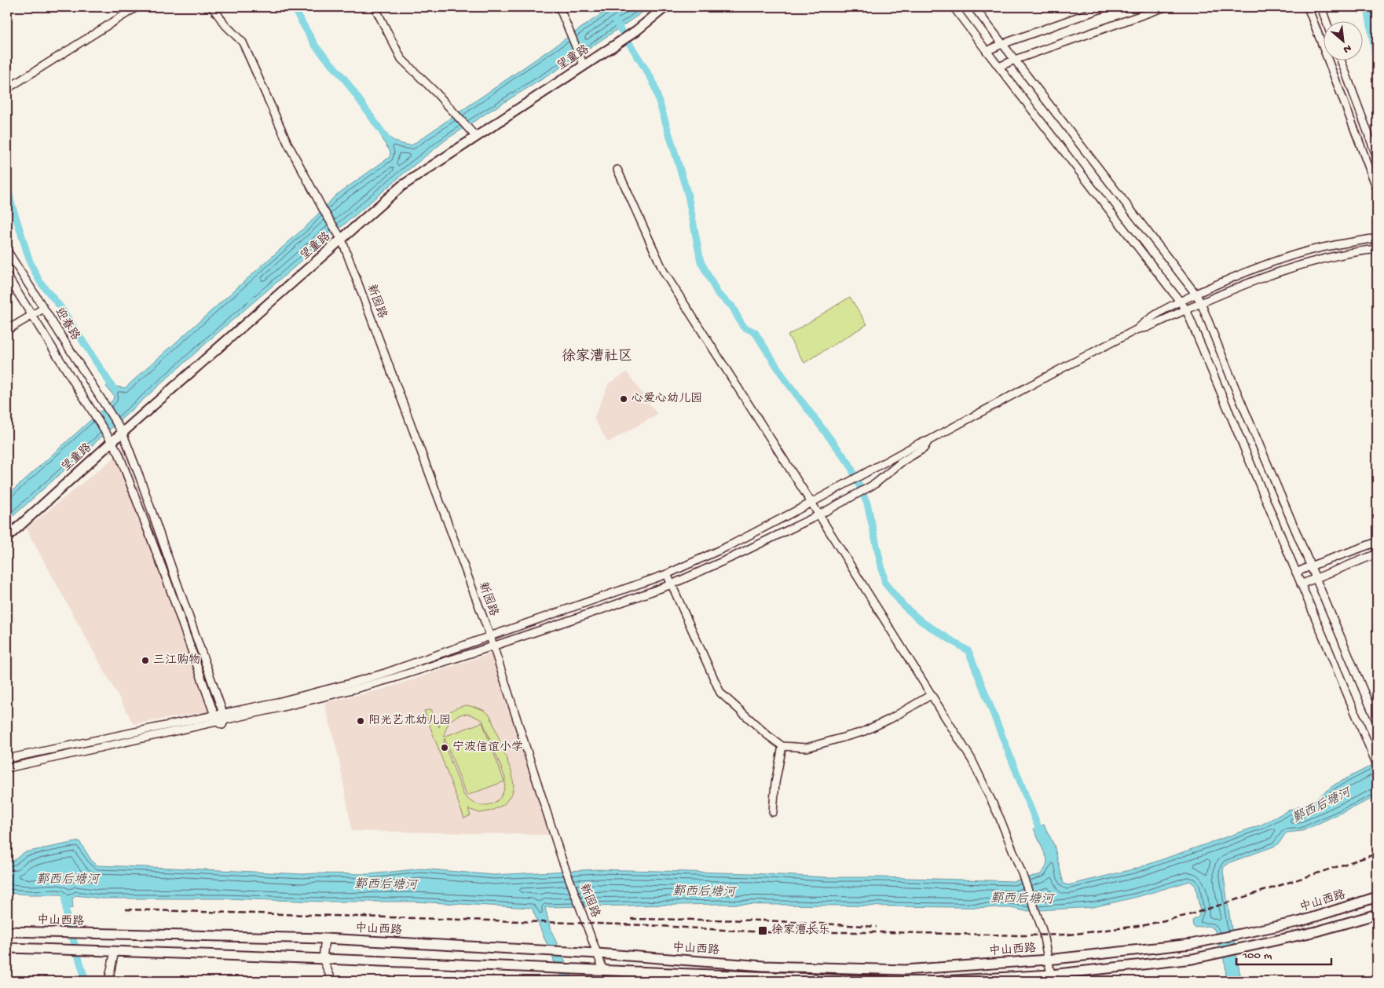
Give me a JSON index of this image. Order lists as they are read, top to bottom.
{
  "streets": {
    "main road": ["望童路", "中山西路"],
    "street": ["新园路", "迎春路"]
  },
  "crossings": [
    ["望童路", "新园路"],
    ["望童路", "迎春路"],
    ["新园路", "中山西路"]
  ],
  "districts": ["徐家漕社区"],
  "water": ["鄞西后塘河"],
  "places": {
    "other": [
      "心爱心幼儿园",
      "三江购物",
      "阳光艺术幼儿园",
      "宁波信谊小学"
    ],
    "transit": ["徐家漕长乐"]
  },
  "scale_bar": "100 m",
  "north": "bottom right"
}
